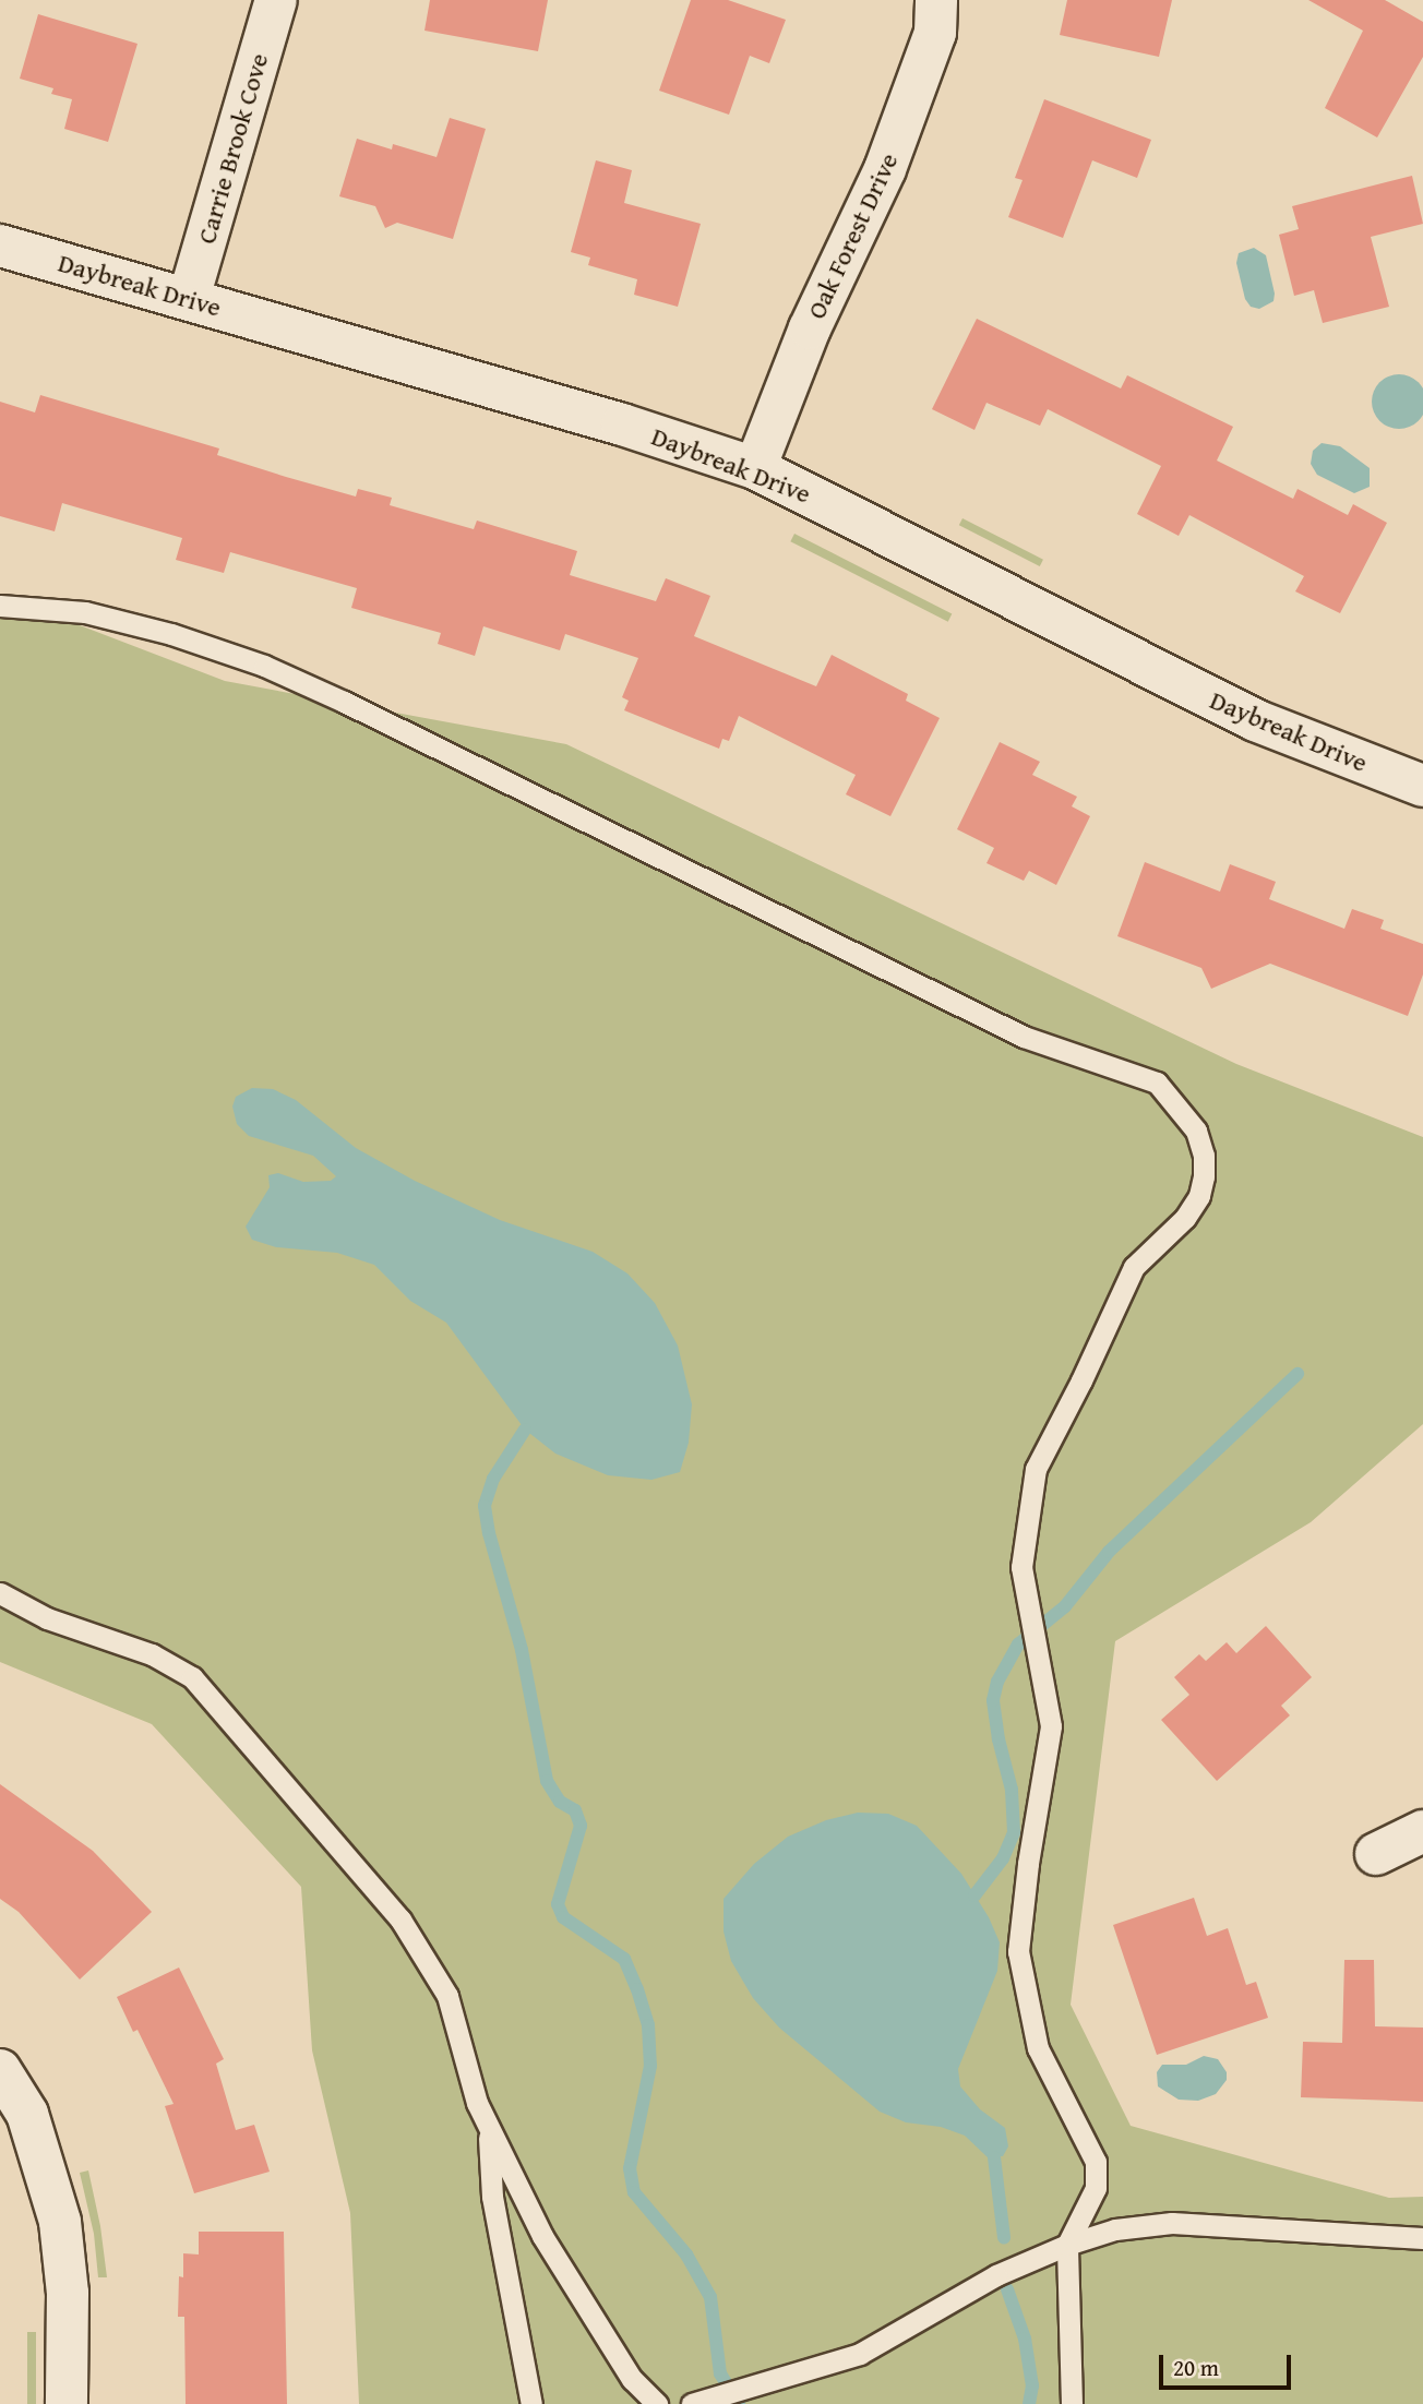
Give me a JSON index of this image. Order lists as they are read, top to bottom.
{
  "streets": {
    "street": ["Carrie Brook Cove", "Oak Forest Drive", "Daybreak Drive"]
  },
  "crossings": [
    ["Carrie Brook Cove", "Daybreak Drive"],
    ["Oak Forest Drive", "Daybreak Drive"]
  ],
  "scale_bar": "20 m"
}
